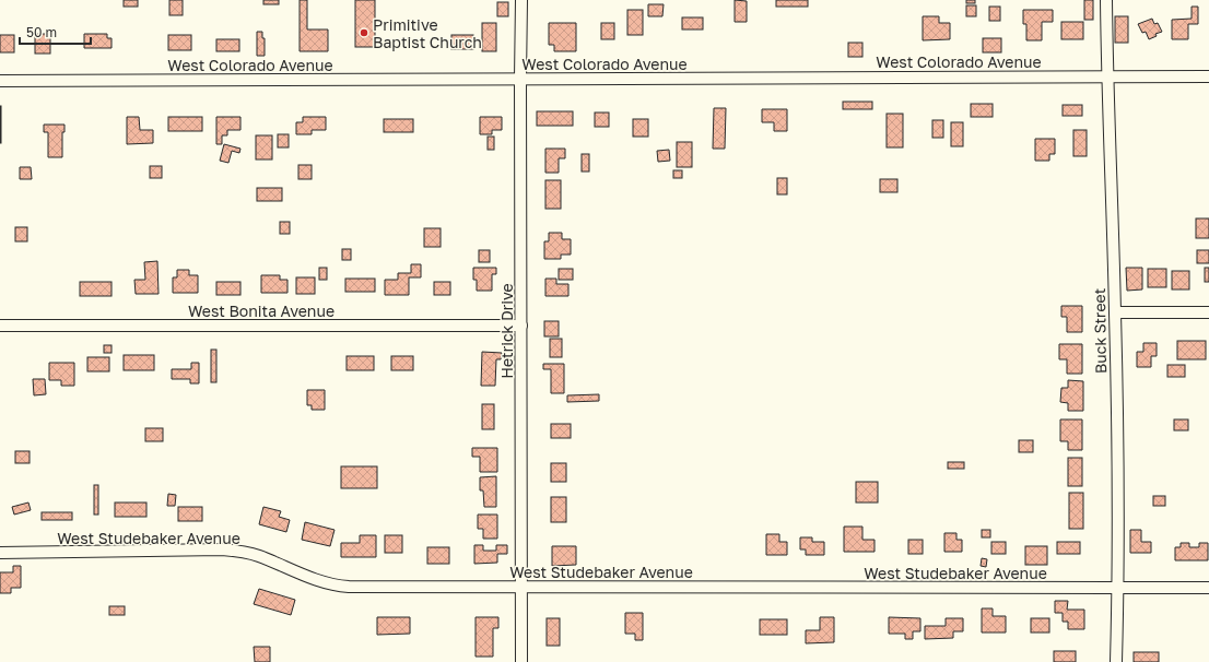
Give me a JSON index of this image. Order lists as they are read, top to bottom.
{
  "streets": {
    "street": [
      "West Colorado Avenue",
      "West Bonita Avenue",
      "Hetrick Drive",
      "Buck Street",
      "West Studebaker Avenue"
    ]
  },
  "crossings": [
    ["West Colorado Avenue", "Hetrick Drive"],
    ["West Colorado Avenue", "Buck Street"],
    ["West Bonita Avenue", "Hetrick Drive"],
    ["Hetrick Drive", "West Studebaker Avenue"],
    ["Buck Street", "West Studebaker Avenue"]
  ],
  "places": ["Primitive Baptist Church"],
  "scale_bar": "50 m"
}
